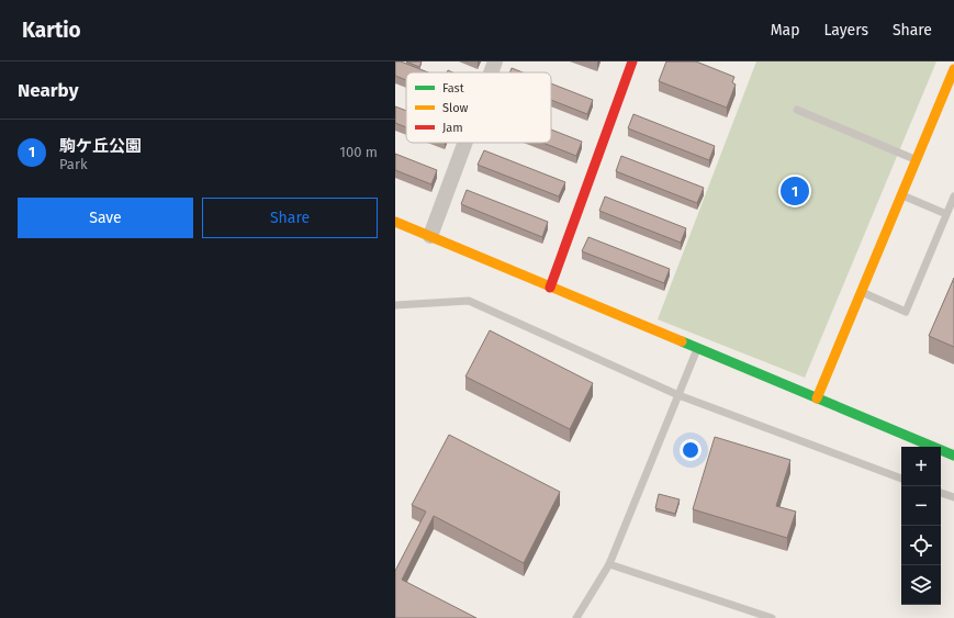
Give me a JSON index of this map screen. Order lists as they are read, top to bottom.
{
  "legend": ["Fast", "Slow", "Jam"],
  "page": {
    "header": "Kartio",
    "nav": ["Map", "Layers", "Share"],
    "heading": "Nearby",
    "list": [
      {
        "mark": "1",
        "name": "駒ケ丘公園",
        "note": "Park",
        "value": "100 m"
      }
    ],
    "pins": "1",
    "buttons": ["Save", "Share"],
    "map_buttons": ["+", "−"]
  }
}
